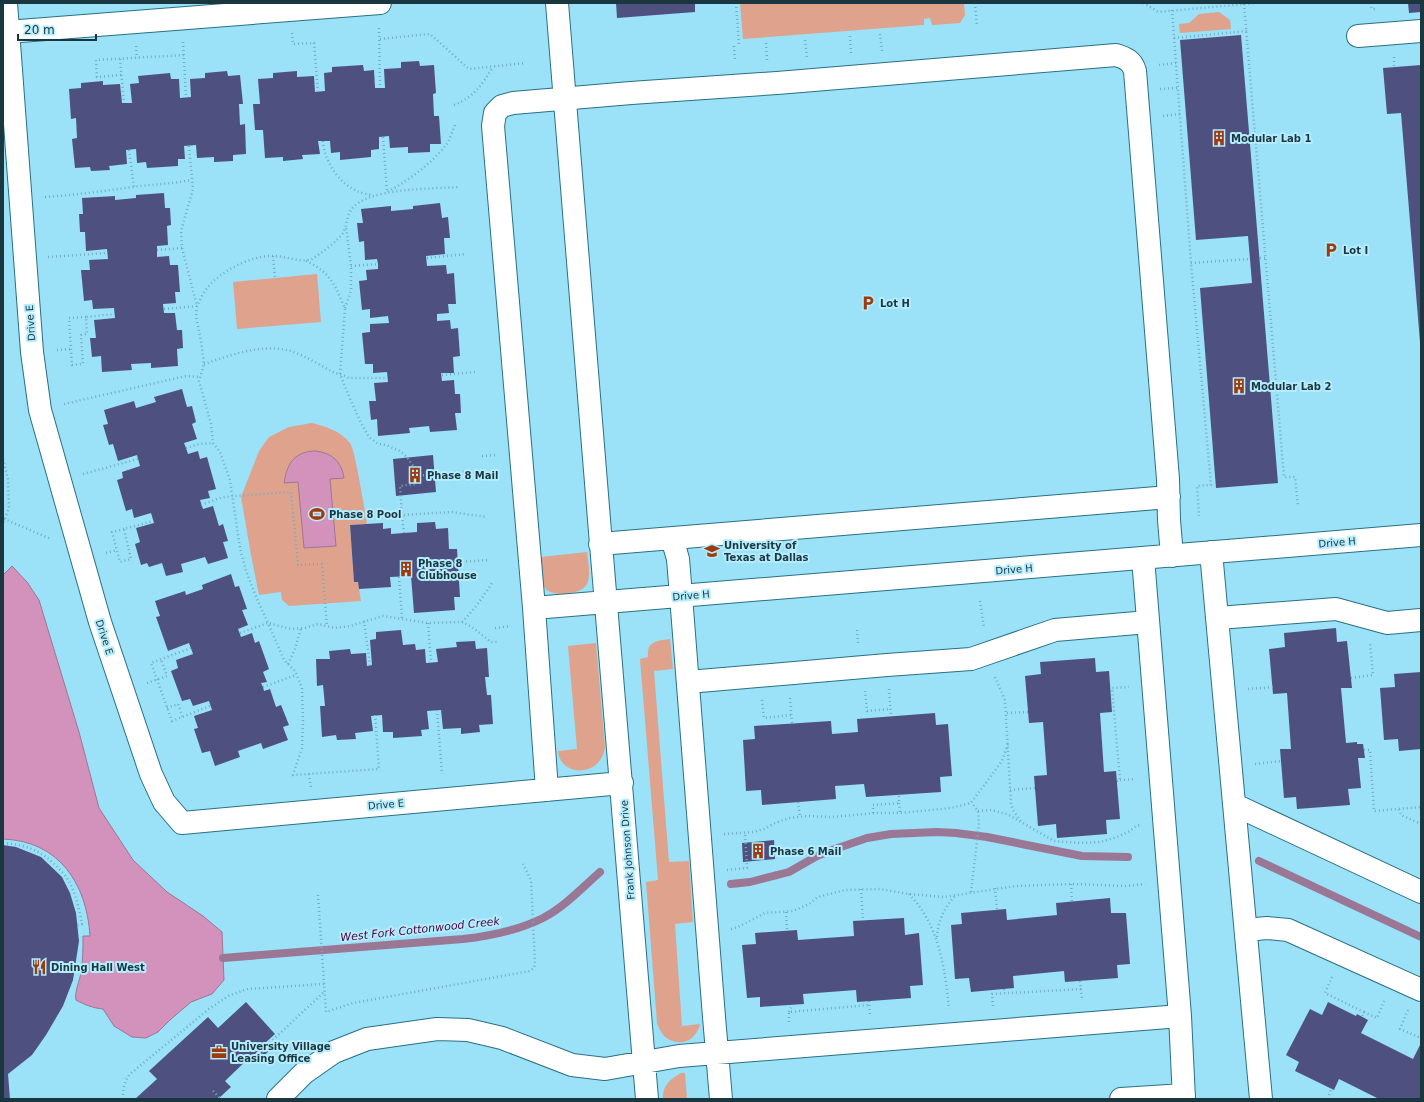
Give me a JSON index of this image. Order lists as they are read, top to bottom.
{
  "streets": {
    "street": ["Drive E", "Drive H", "Frank Johnson Drive"]
  },
  "crossings": [
    ["Drive E", "Frank Johnson Drive"],
    ["Drive H", "Frank Johnson Drive"]
  ],
  "water": ["West Fork Cottonwood Creek"],
  "places": {
    "building": [
      "Modular Lab 1",
      "Modular Lab 2",
      "Phase 8 Mail",
      "Phase 8 Clubhouse",
      "Phase 6 Mail"
    ],
    "parking": ["Lot I", "Lot H"],
    "sports": ["Phase 8 Pool"],
    "school or university": ["University of Texas at Dallas"],
    "restaurant": ["Dining Hall West"],
    "office": ["University Village Leasing Office"]
  },
  "scale_bar": "20 m"
}
